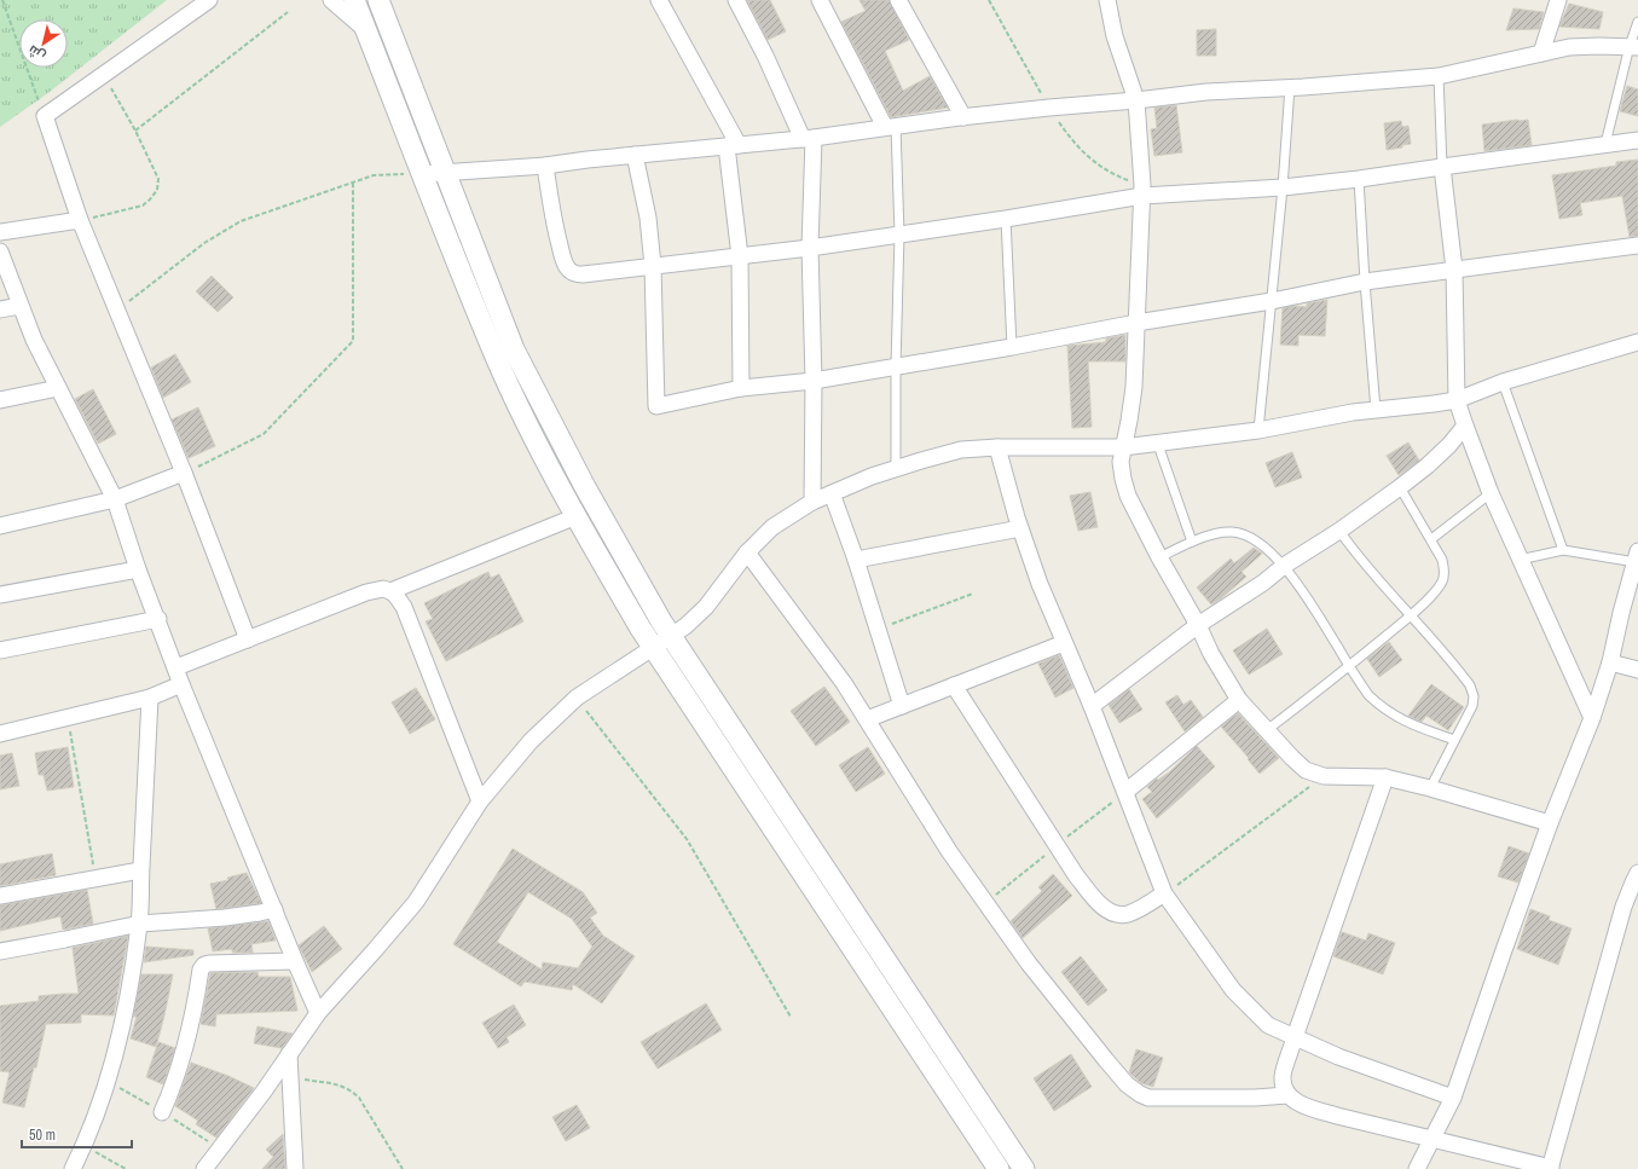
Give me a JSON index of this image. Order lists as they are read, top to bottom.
{
  "scale_bar": "50 m",
  "north": "bottom left"
}
